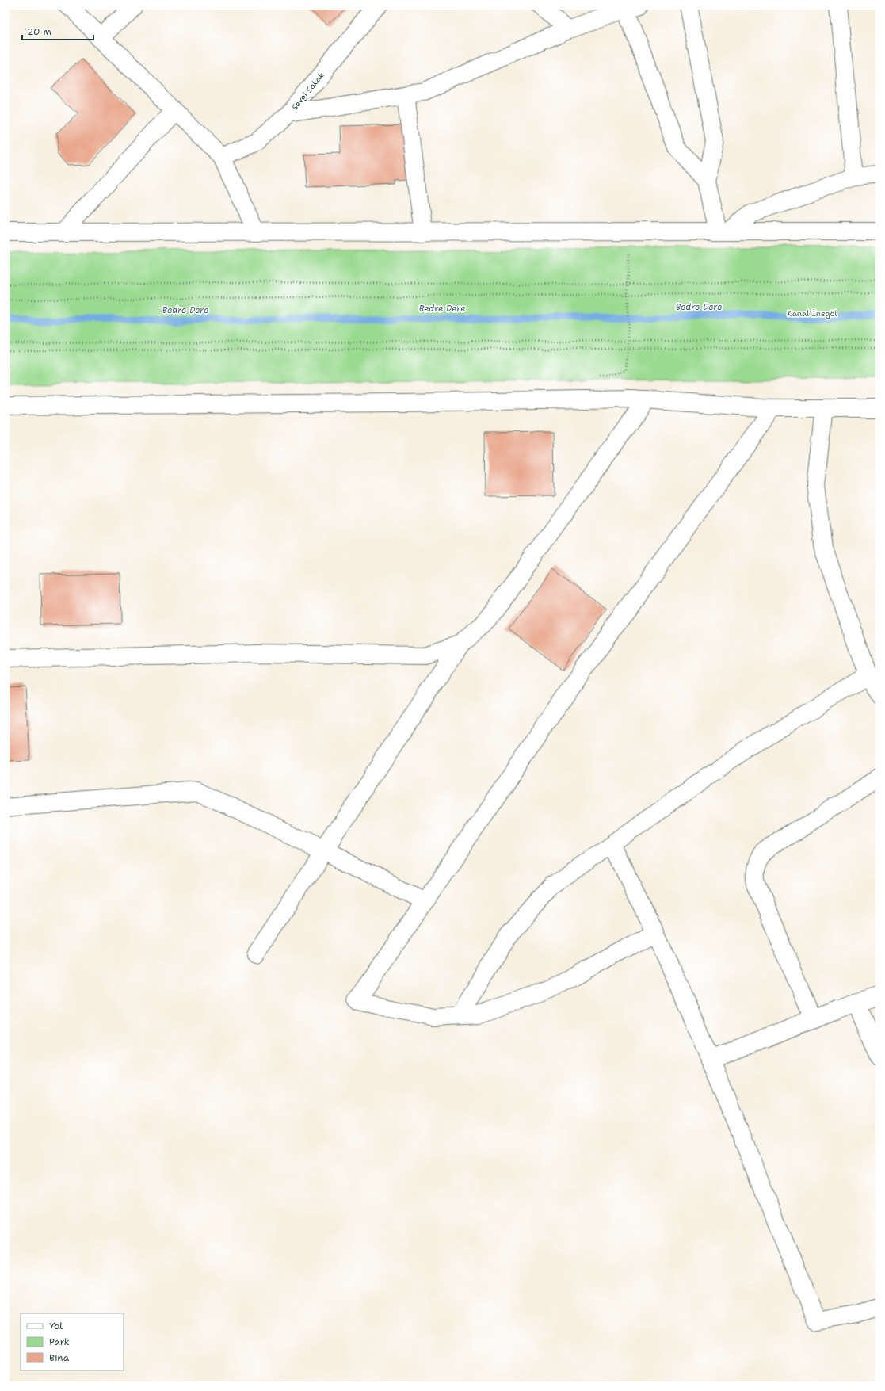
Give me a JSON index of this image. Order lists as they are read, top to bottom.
{
  "streets": {
    "street": ["Sevgi Sokak"]
  },
  "water": ["Bedre Dere"],
  "parks": ["Kanal İnegöl"],
  "legend": ["Yol", "Park", "Bina"],
  "scale_bar": "20 m"
}
